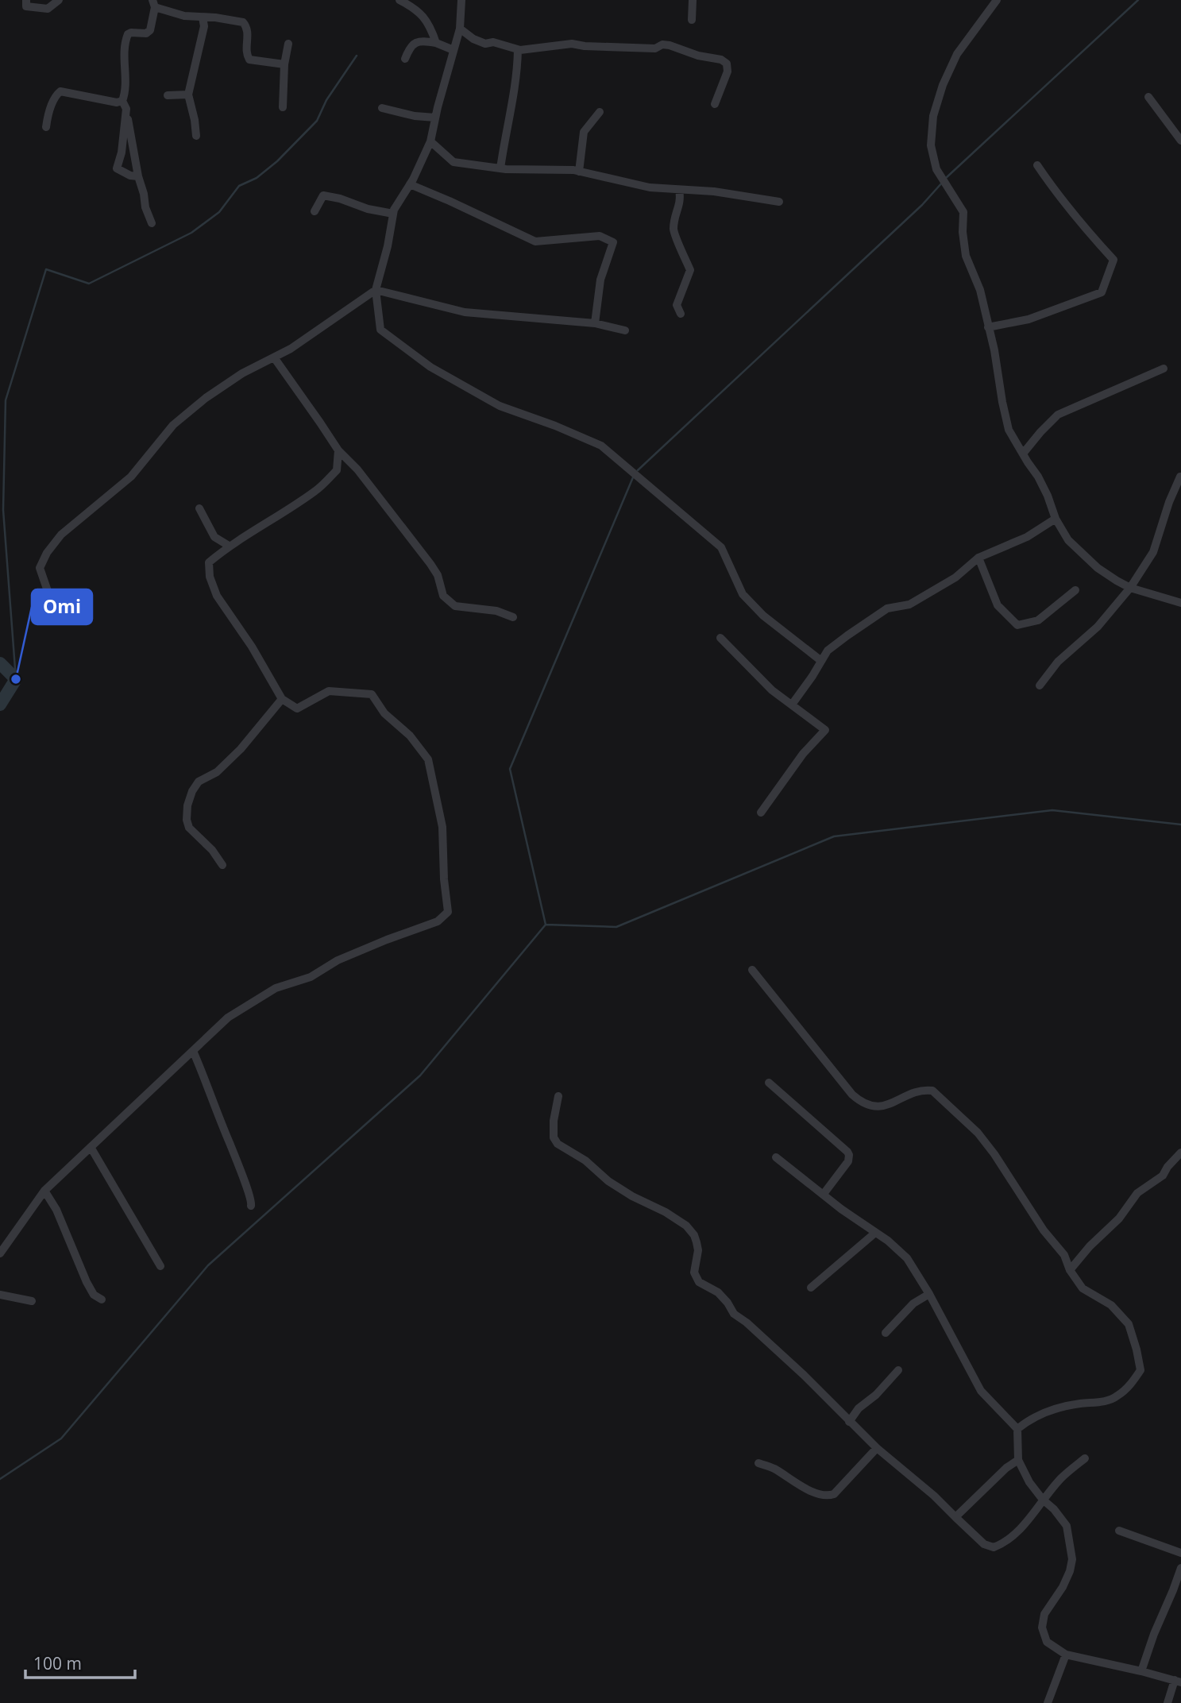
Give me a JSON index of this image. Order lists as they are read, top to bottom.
{
  "places": ["Omi"],
  "scale_bar": "100 m"
}
